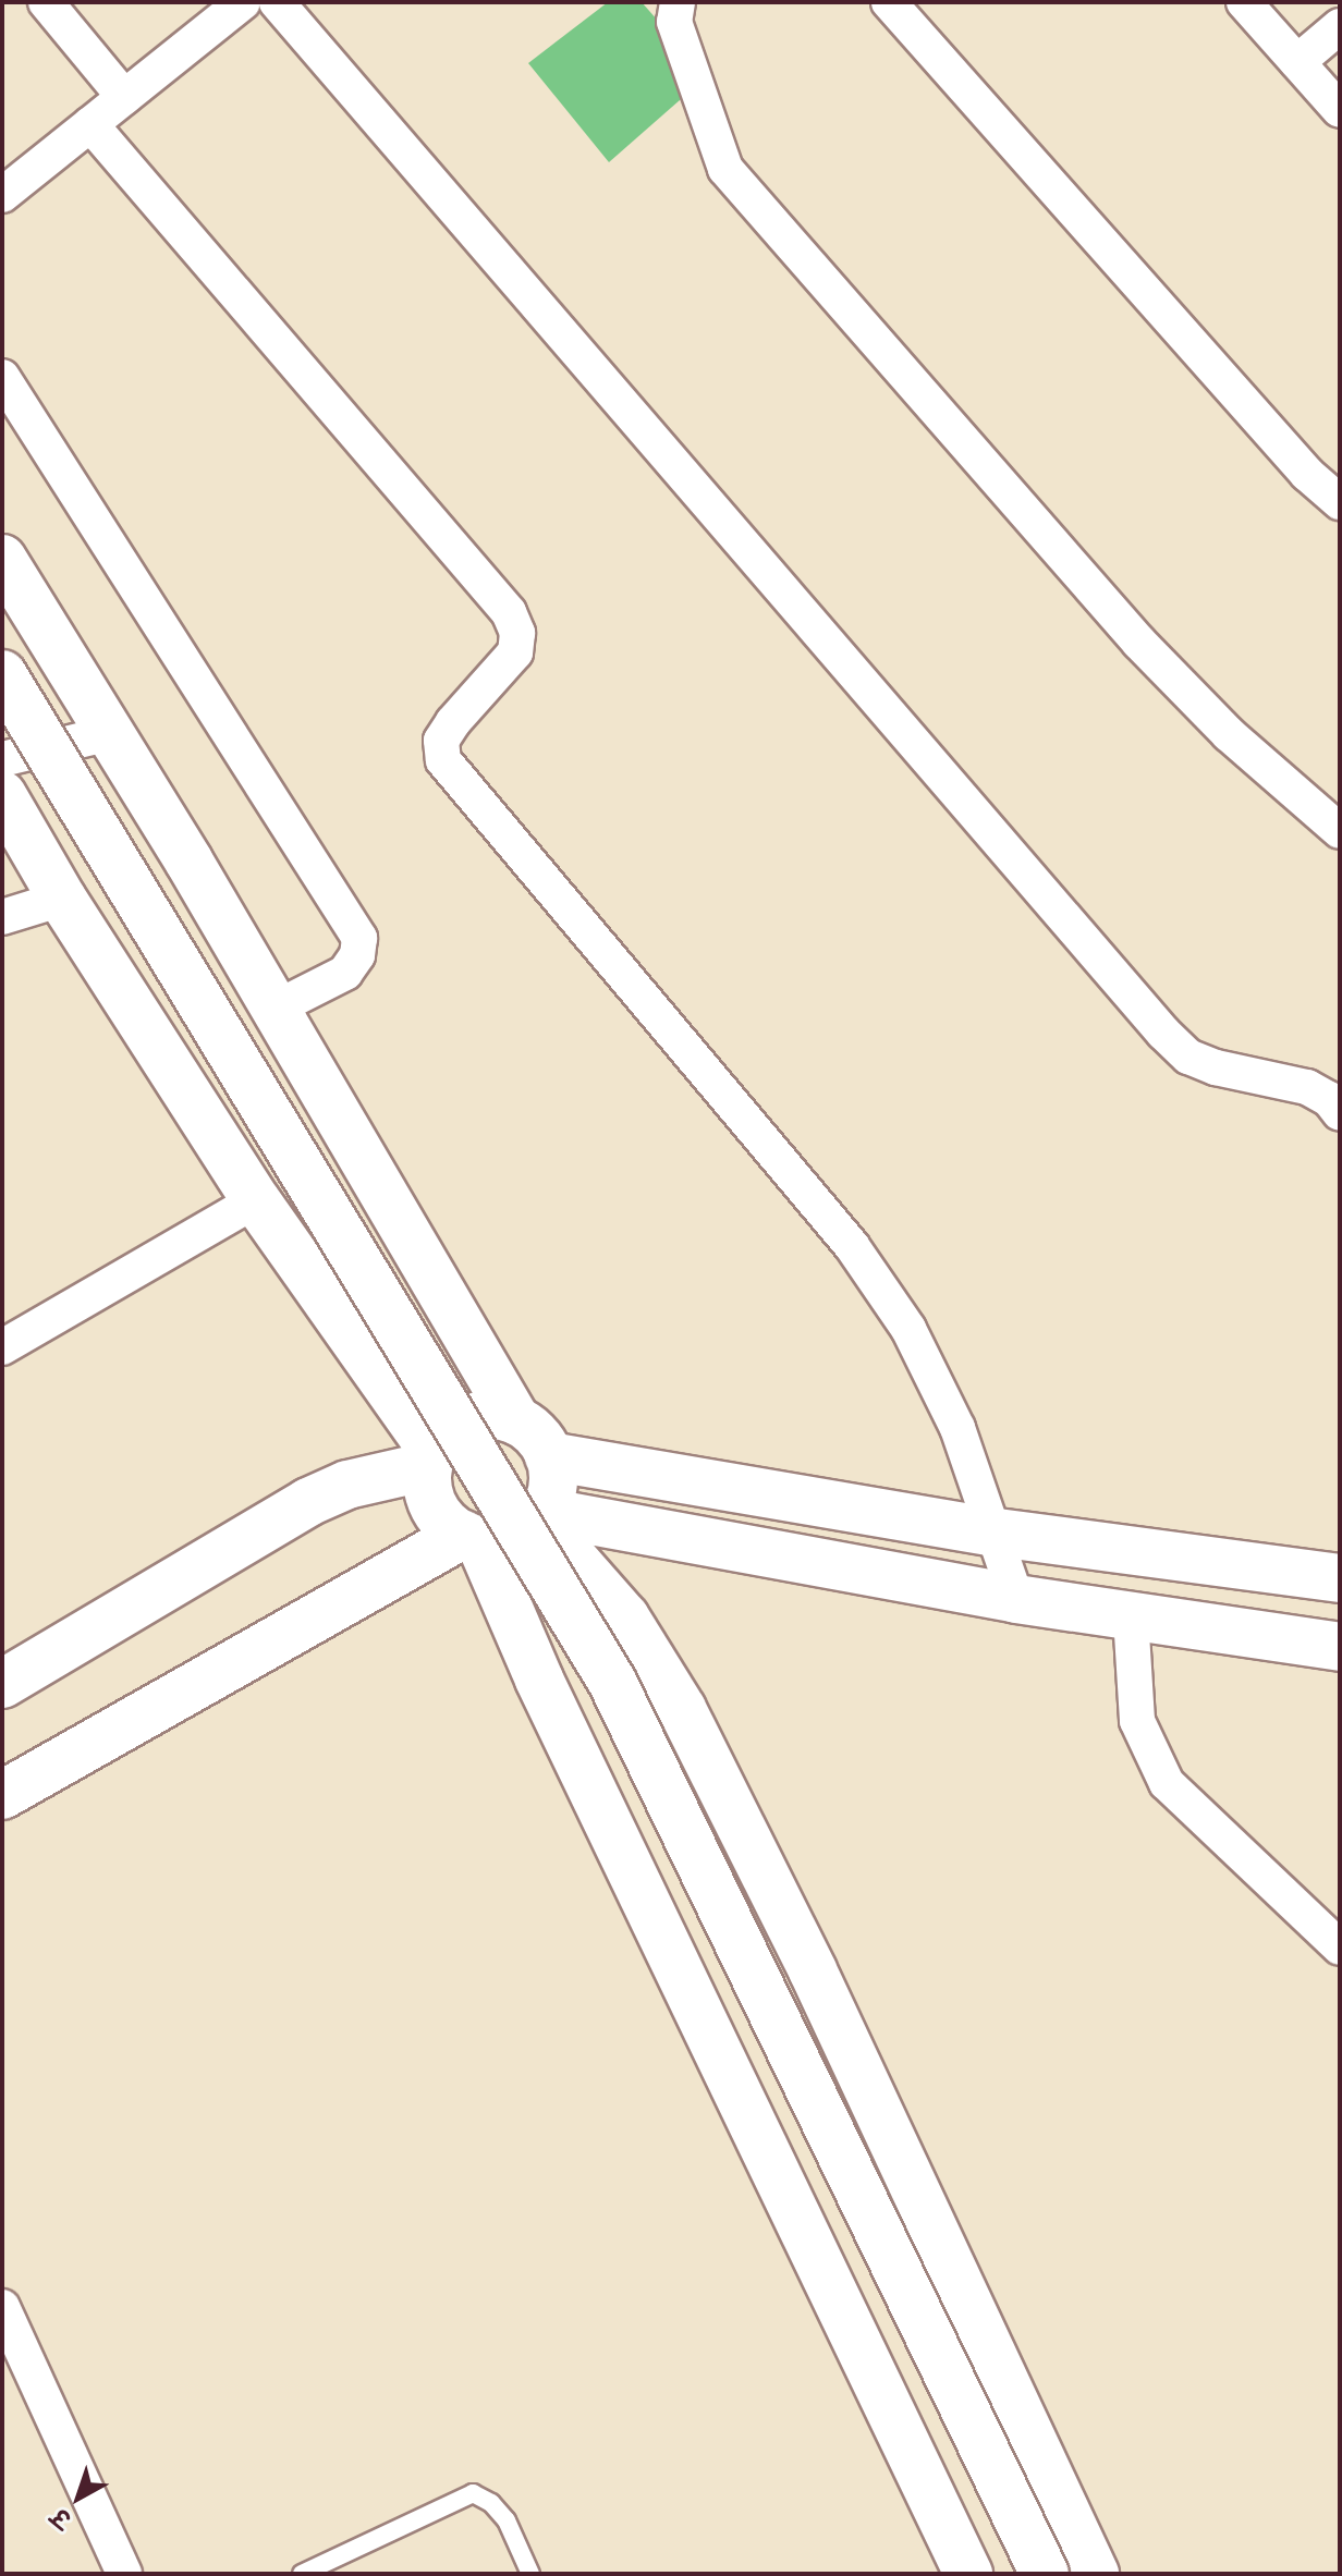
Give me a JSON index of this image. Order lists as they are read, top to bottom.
{
  "north": "bottom left"
}
